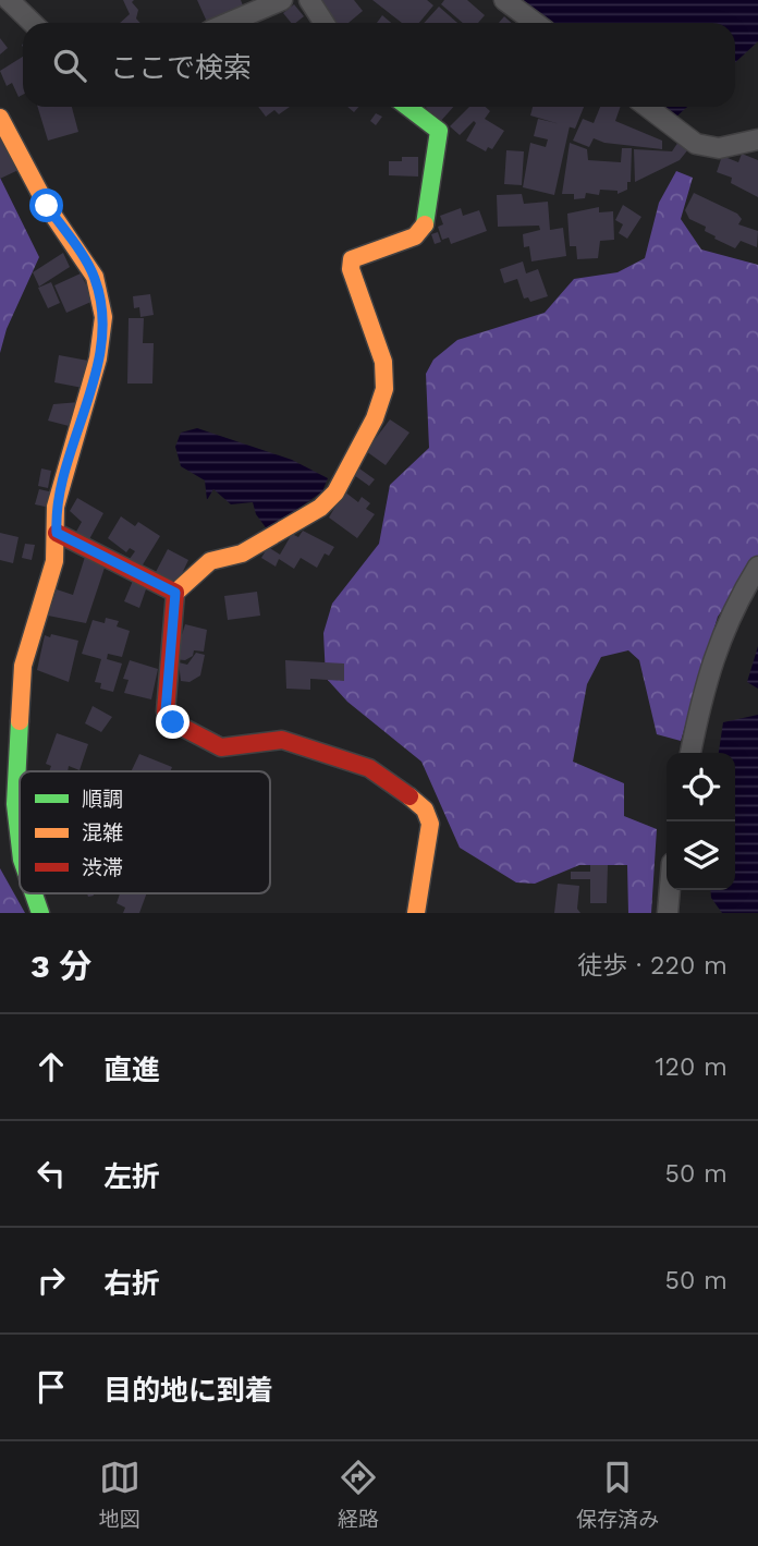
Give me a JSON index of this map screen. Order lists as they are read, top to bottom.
{
  "legend": ["順調", "混雑", "渋滞"],
  "page": {
    "search": "ここで検索",
    "heading": ["3 分", "徒歩 · 220 m"],
    "list": [
      ["直進", "120 m"],
      ["左折", "50 m"],
      ["右折", "50 m"],
      "目的地に到着"
    ],
    "nav": ["地図", "経路", "保存済み"]
  }
}
